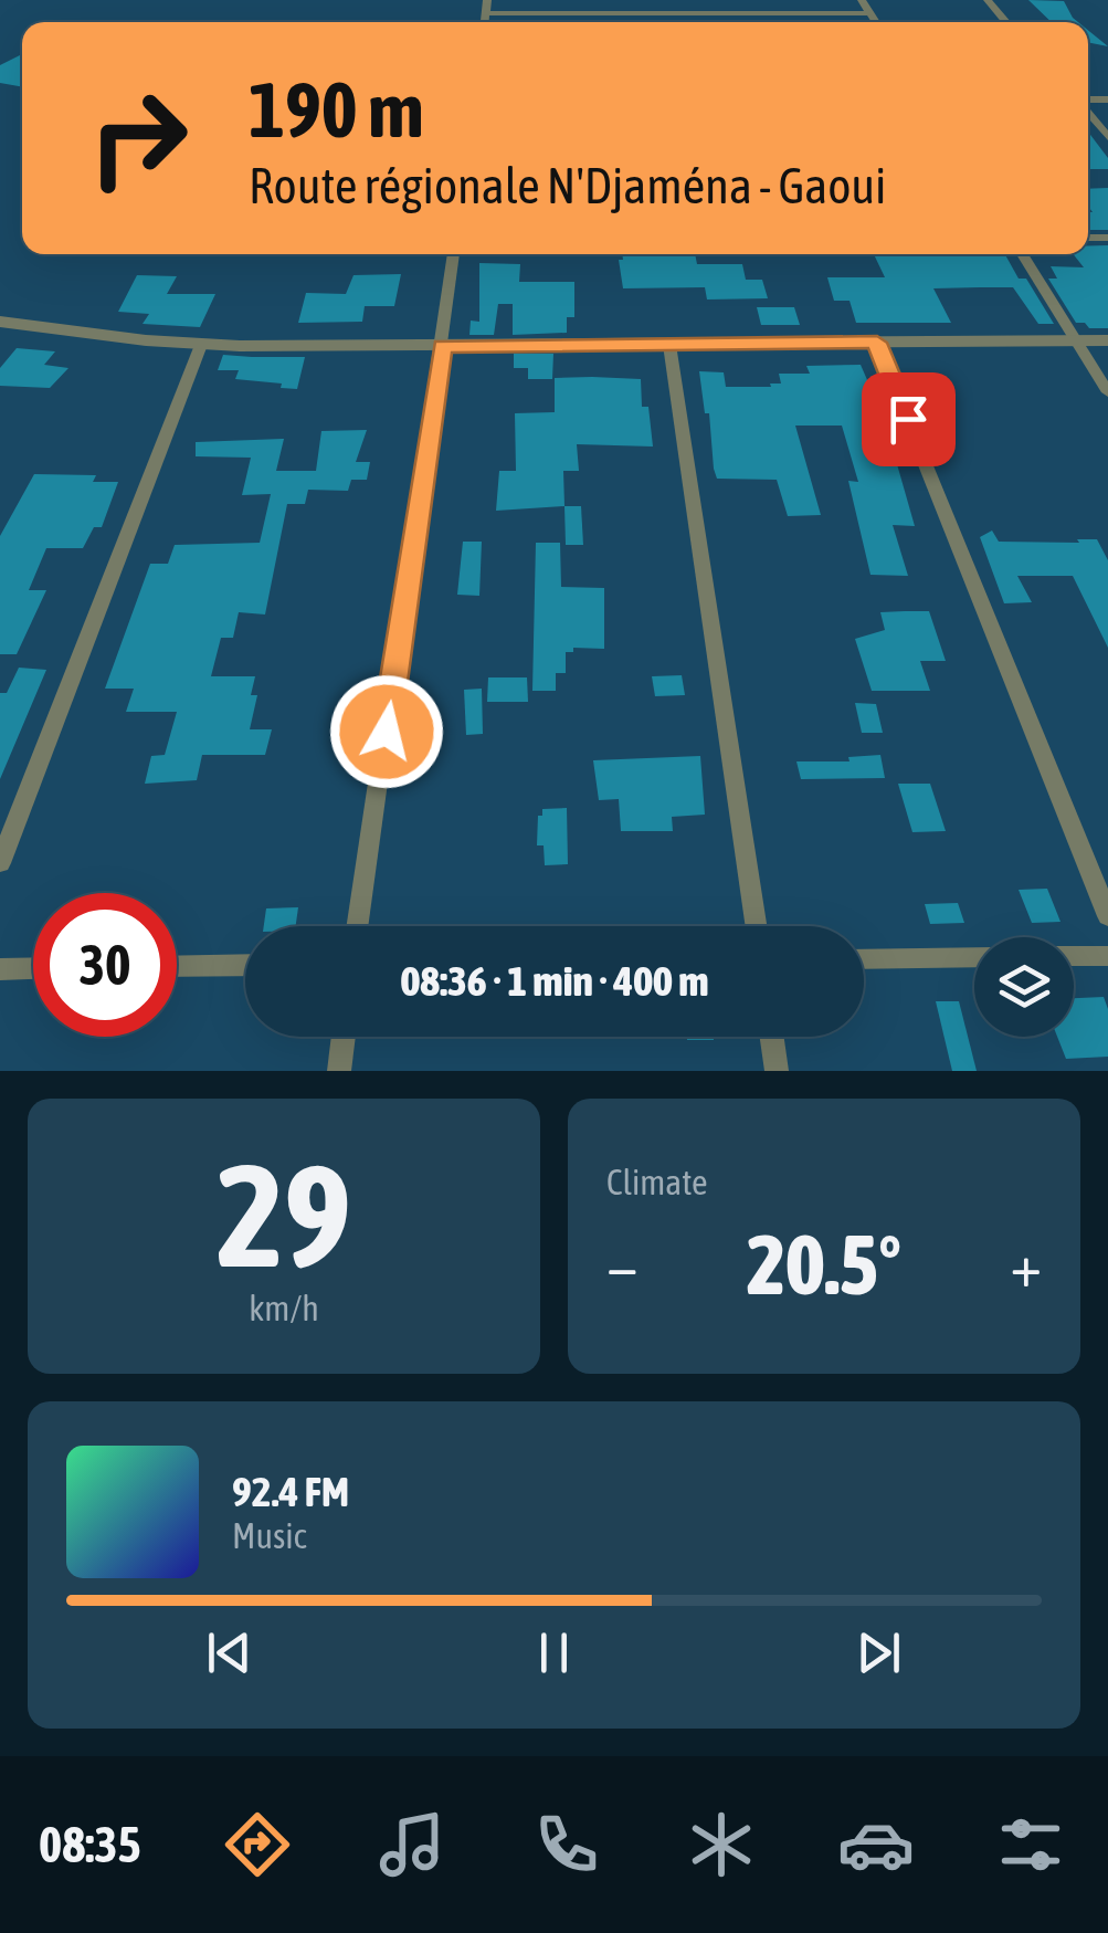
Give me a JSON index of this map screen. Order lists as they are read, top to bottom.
{
  "page": {
    "turn": ["190 m", "Route régionale N'Djaména - Gaoui"],
    "limit": "30",
    "trip": "08:36 · 1 min · 400 m",
    "tile": [
      ["29", "km/h"],
      "Climate"
    ],
    "heat": ["−", "20.5°", "+"],
    "song": ["92.4 FM", "Music"],
    "tabs": "08:35"
  }
}
